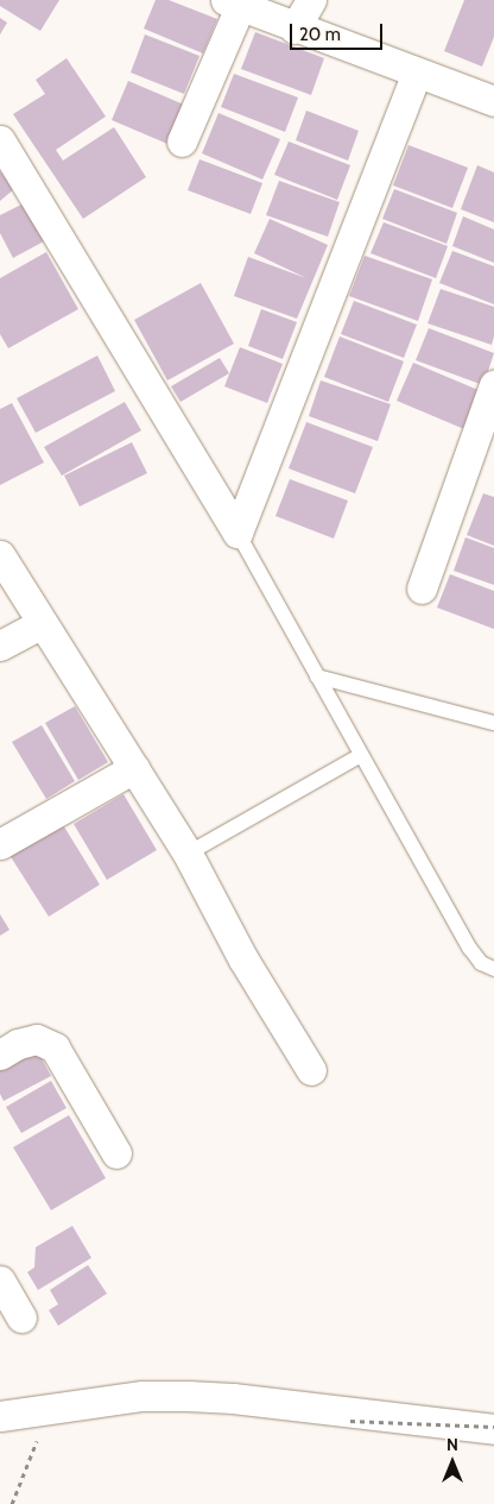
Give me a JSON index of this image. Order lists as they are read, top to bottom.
{
  "scale_bar": "20 m",
  "north": "top"
}
